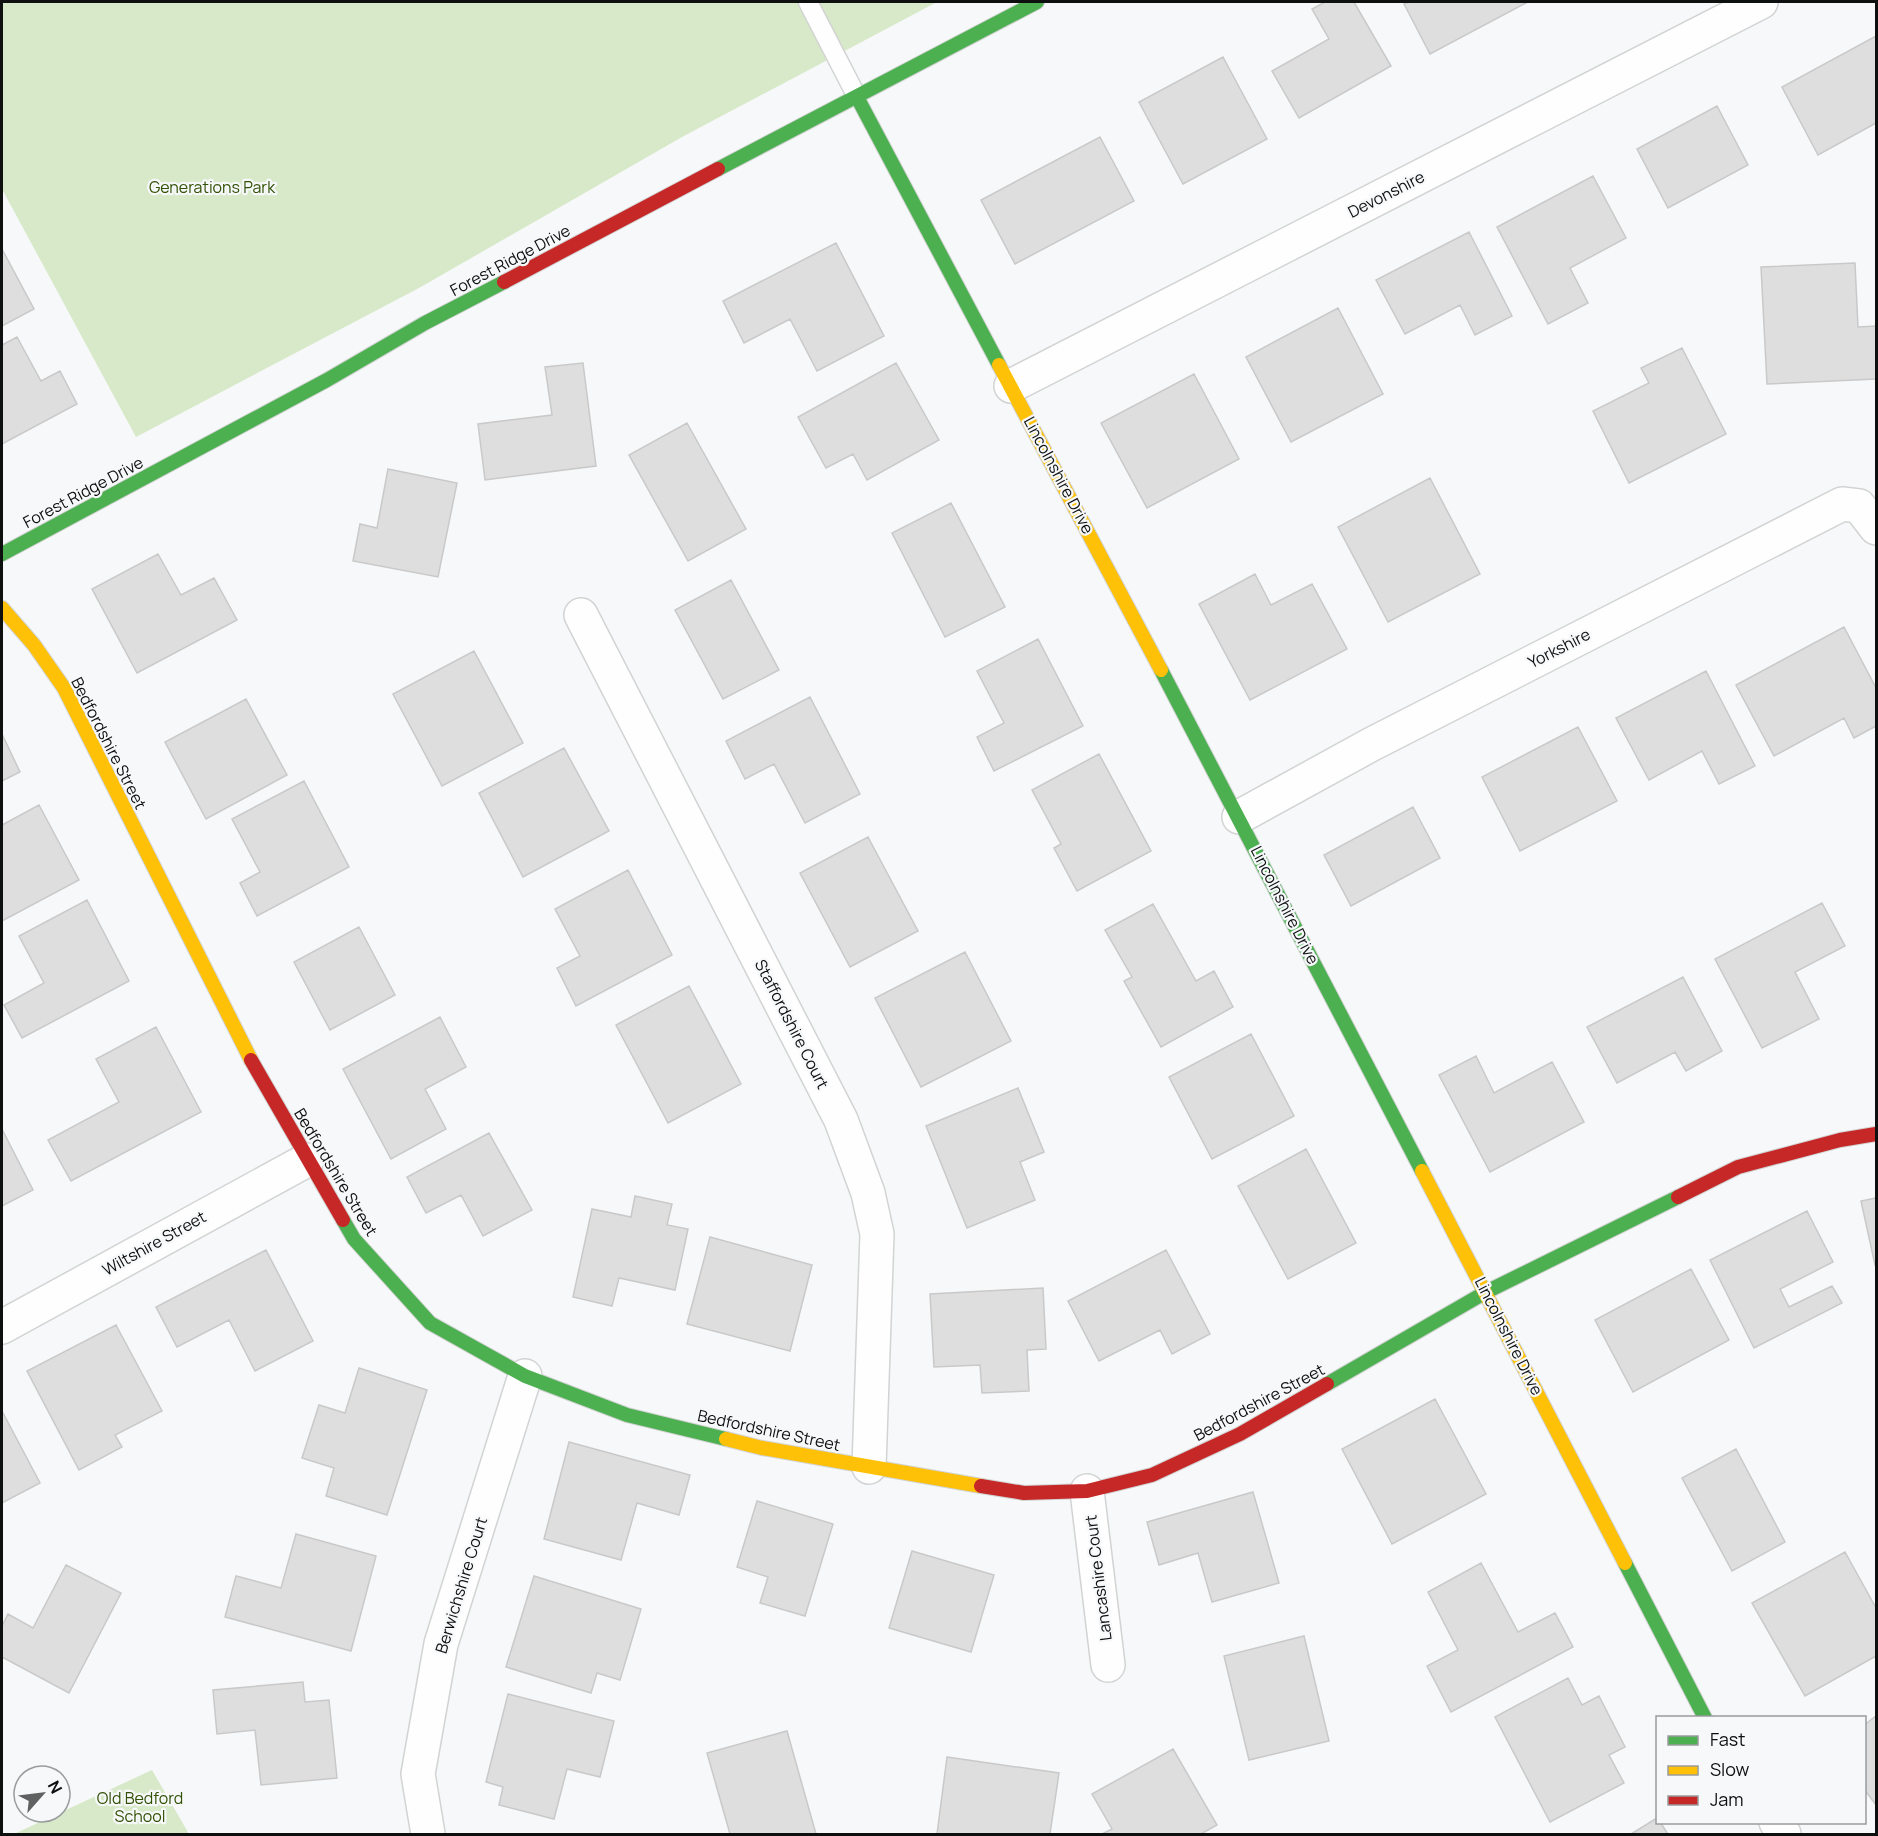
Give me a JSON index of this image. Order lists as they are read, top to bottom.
{
  "streets": {
    "street": [
      "Devonshire",
      "Forest Ridge Drive",
      "Lincolnshire Drive",
      "Yorkshire",
      "Bedfordshire Street",
      "Staffordshire Court",
      "Wiltshire Street",
      "Lancashire Court",
      "Berwichshire Court"
    ]
  },
  "crossings": [
    ["Devonshire", "Lincolnshire Drive"],
    ["Forest Ridge Drive", "Lincolnshire Drive"],
    ["Lincolnshire Drive", "Yorkshire"],
    ["Lincolnshire Drive", "Bedfordshire Street"],
    ["Bedfordshire Street", "Staffordshire Court"],
    ["Bedfordshire Street", "Wiltshire Street"],
    ["Bedfordshire Street", "Lancashire Court"],
    ["Bedfordshire Street", "Berwichshire Court"]
  ],
  "parks": ["Generations Park", "Old Bedford School"],
  "legend": ["Fast", "Slow", "Jam"],
  "north": "top right"
}
